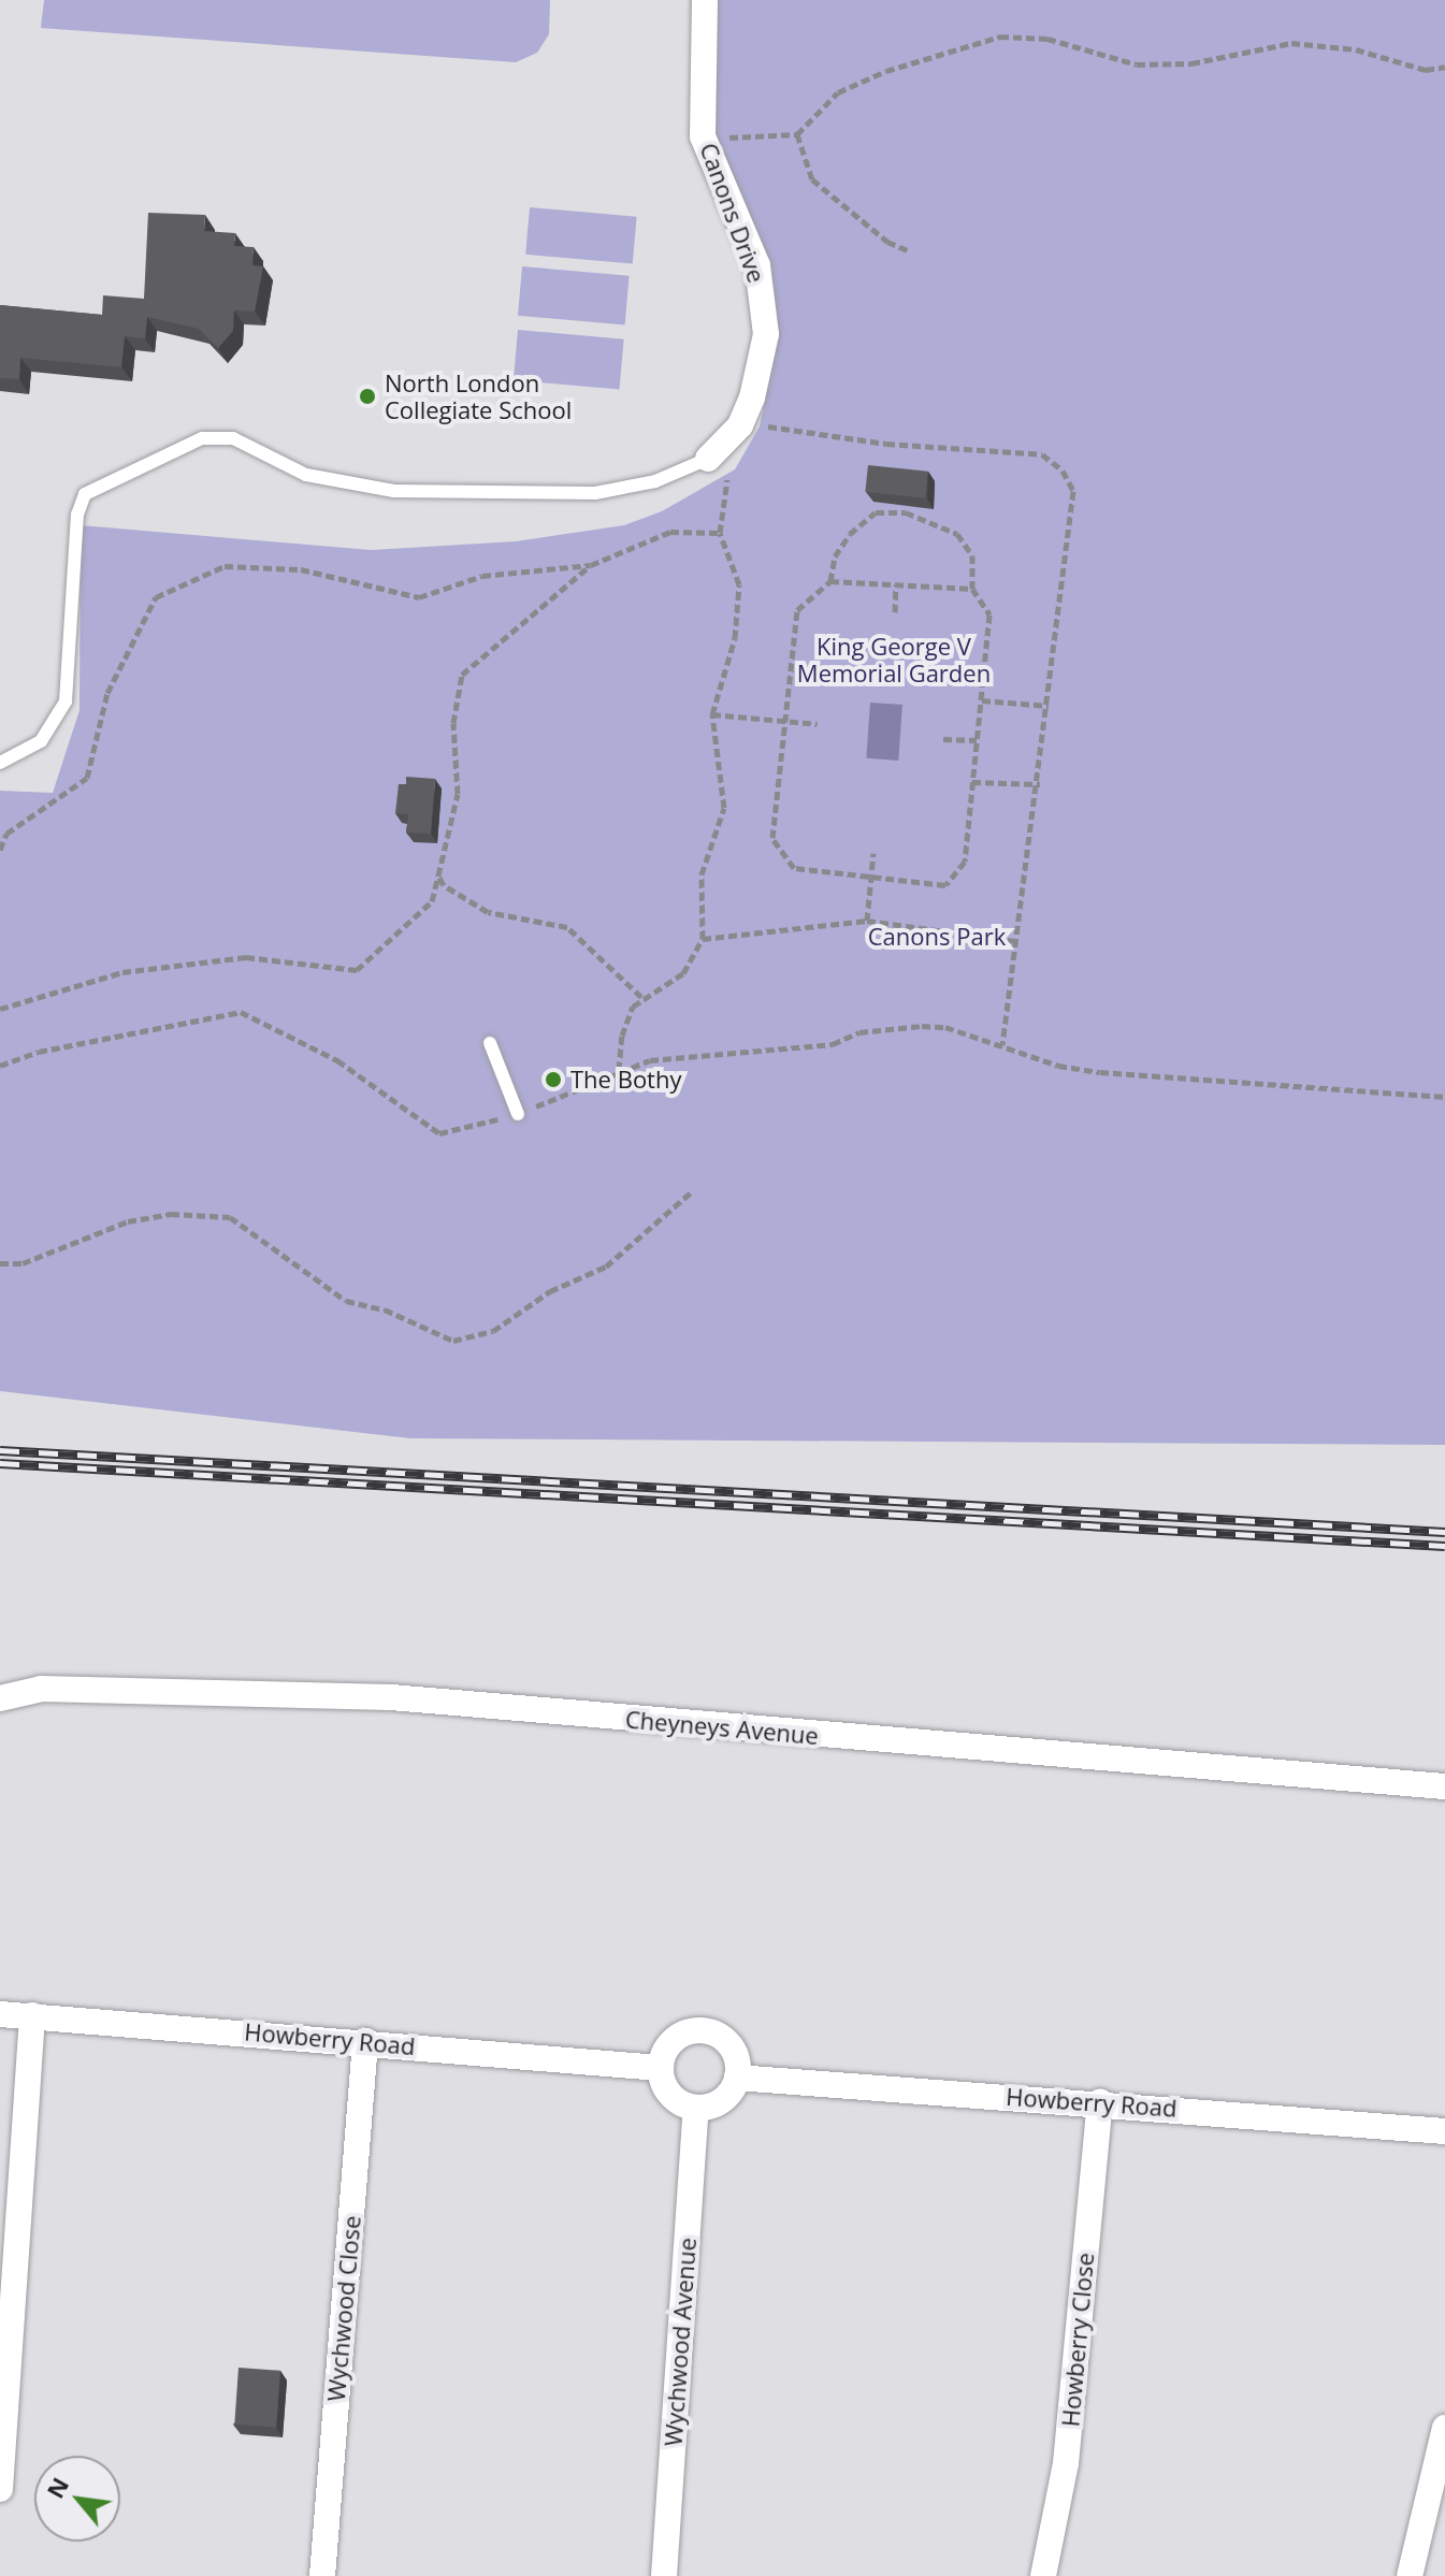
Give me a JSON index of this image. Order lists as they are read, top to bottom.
{
  "streets": {
    "street": [
      "Canons Drive",
      "Cheyneys Avenue",
      "Howberry Road",
      "Wychwood Close",
      "Howberry Close",
      "Wychwood Avenue"
    ]
  },
  "crossings": [
    ["Howberry Road", "Wychwood Close"],
    ["Howberry Road", "Howberry Close"],
    ["Howberry Road", "Wychwood Avenue"]
  ],
  "parks": ["King George V Memorial Garden", "Canons Park"],
  "places": ["North London Collegiate School", "The Bothy"],
  "north": "top left"
}
